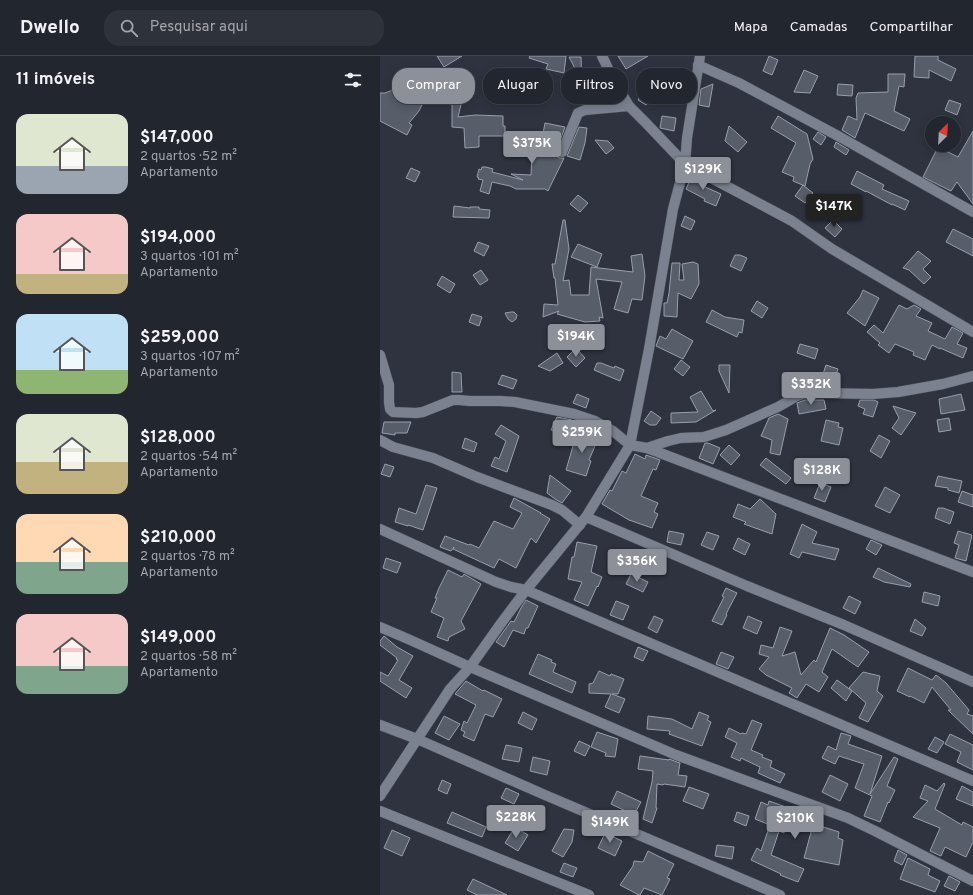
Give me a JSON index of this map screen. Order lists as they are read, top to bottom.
{
  "north": "top right",
  "page": {
    "header": "Dwello",
    "search": "Pesquisar aqui",
    "nav": ["Mapa", "Camadas", "Compartilhar"],
    "heading": "11 imóveis",
    "chip": [
      "Comprar",
      "Alugar",
      "Filtros",
      "Novo"
    ],
    "list": [
      {
        "name": "$147,000",
        "note": "2 quartos · 52 m² · Apartamento"
      },
      {
        "name": "$194,000",
        "note": "3 quartos · 101 m² · Apartamento"
      },
      {
        "name": "$259,000",
        "note": "3 quartos · 107 m² · Apartamento"
      },
      {
        "name": "$128,000",
        "note": "2 quartos · 54 m² · Apartamento"
      },
      {
        "name": "$210,000",
        "note": "2 quartos · 78 m² · Apartamento"
      },
      {
        "name": "$149,000",
        "note": "2 quartos · 58 m² · Apartamento"
      }
    ],
    "price": [
      "$375K",
      "$129K",
      "$147K",
      "$194K",
      "$352K",
      "$259K",
      "$128K",
      "$356K",
      "$228K",
      "$210K",
      "$149K"
    ]
  }
}
